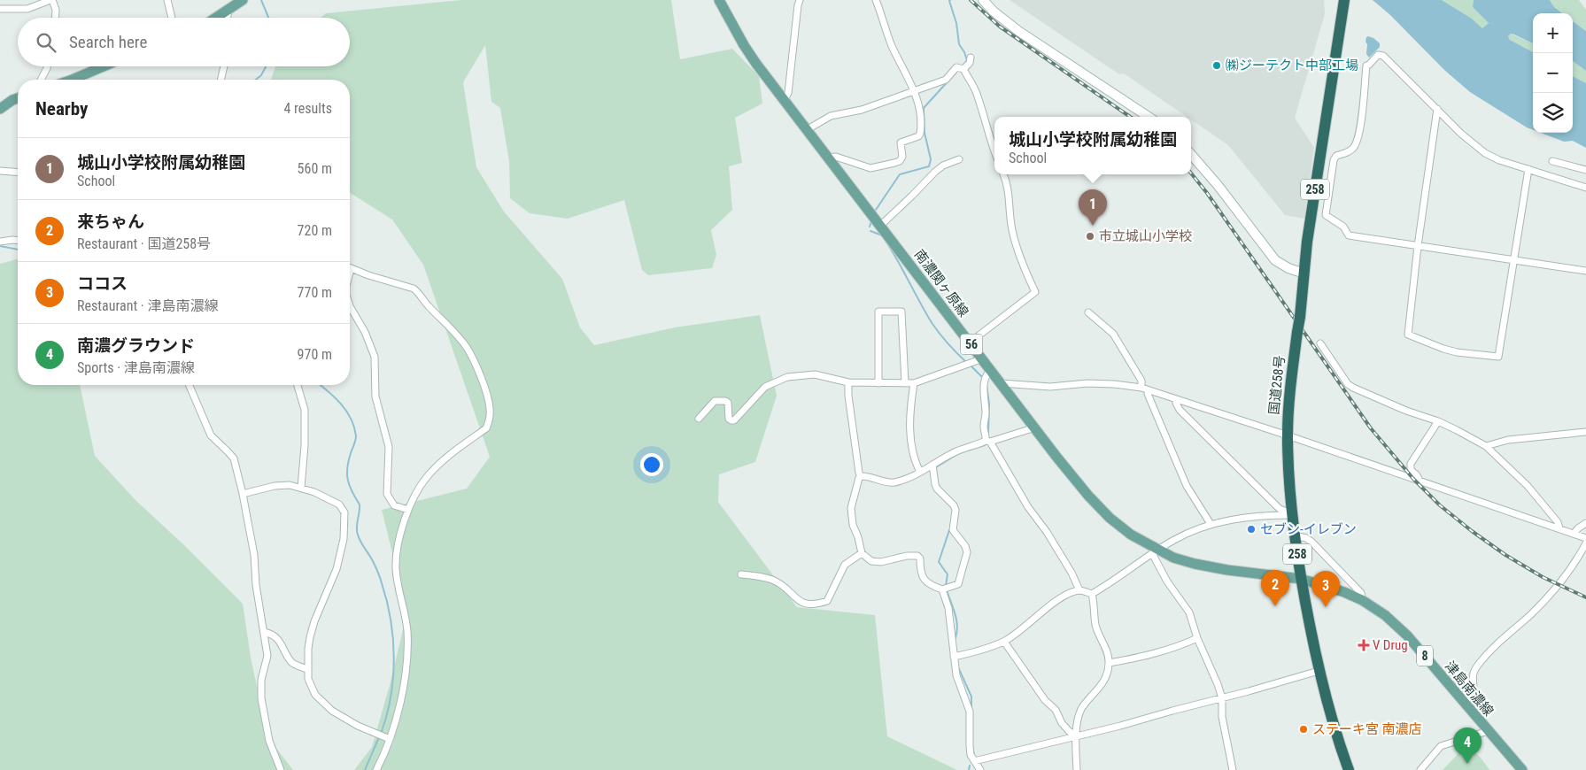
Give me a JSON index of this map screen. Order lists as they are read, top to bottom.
{
  "streets": {
    "highway": ["258", "国道258号"],
    "main road": [
      "南濃関ヶ原線",
      "56",
      "8",
      "津島南濃線"
    ]
  },
  "crossings": [
    ["南濃関ヶ原線", "国道258号"],
    ["南濃関ヶ原線", "津島南濃線"],
    ["国道258号", "津島南濃線"]
  ],
  "places": {
    "other": [
      "㈱ジーテクト中部工場",
      "市立城山小学校",
      "セブン-イレブン",
      "ステーキ宮 南濃店"
    ],
    "health": ["V Drug"]
  },
  "page": {
    "map_buttons": ["+", "−"],
    "search": "Search here",
    "heading": ["Nearby", "4 results"],
    "popup": ["城山小学校附属幼稚園", "School"],
    "list": [
      {
        "mark": "1",
        "name": "城山小学校附属幼稚園",
        "note": "School",
        "value": "560 m"
      },
      {
        "mark": "2",
        "name": "来ちゃん",
        "note": "Restaurant · 国道258号",
        "value": "720 m"
      },
      {
        "mark": "3",
        "name": "ココス",
        "note": "Restaurant · 津島南濃線",
        "value": "770 m"
      },
      {
        "mark": "4",
        "name": "南濃グラウンド",
        "note": "Sports · 津島南濃線",
        "value": "970 m"
      }
    ],
    "pins": [
      "1",
      "2",
      "3",
      "4"
    ]
  }
}
